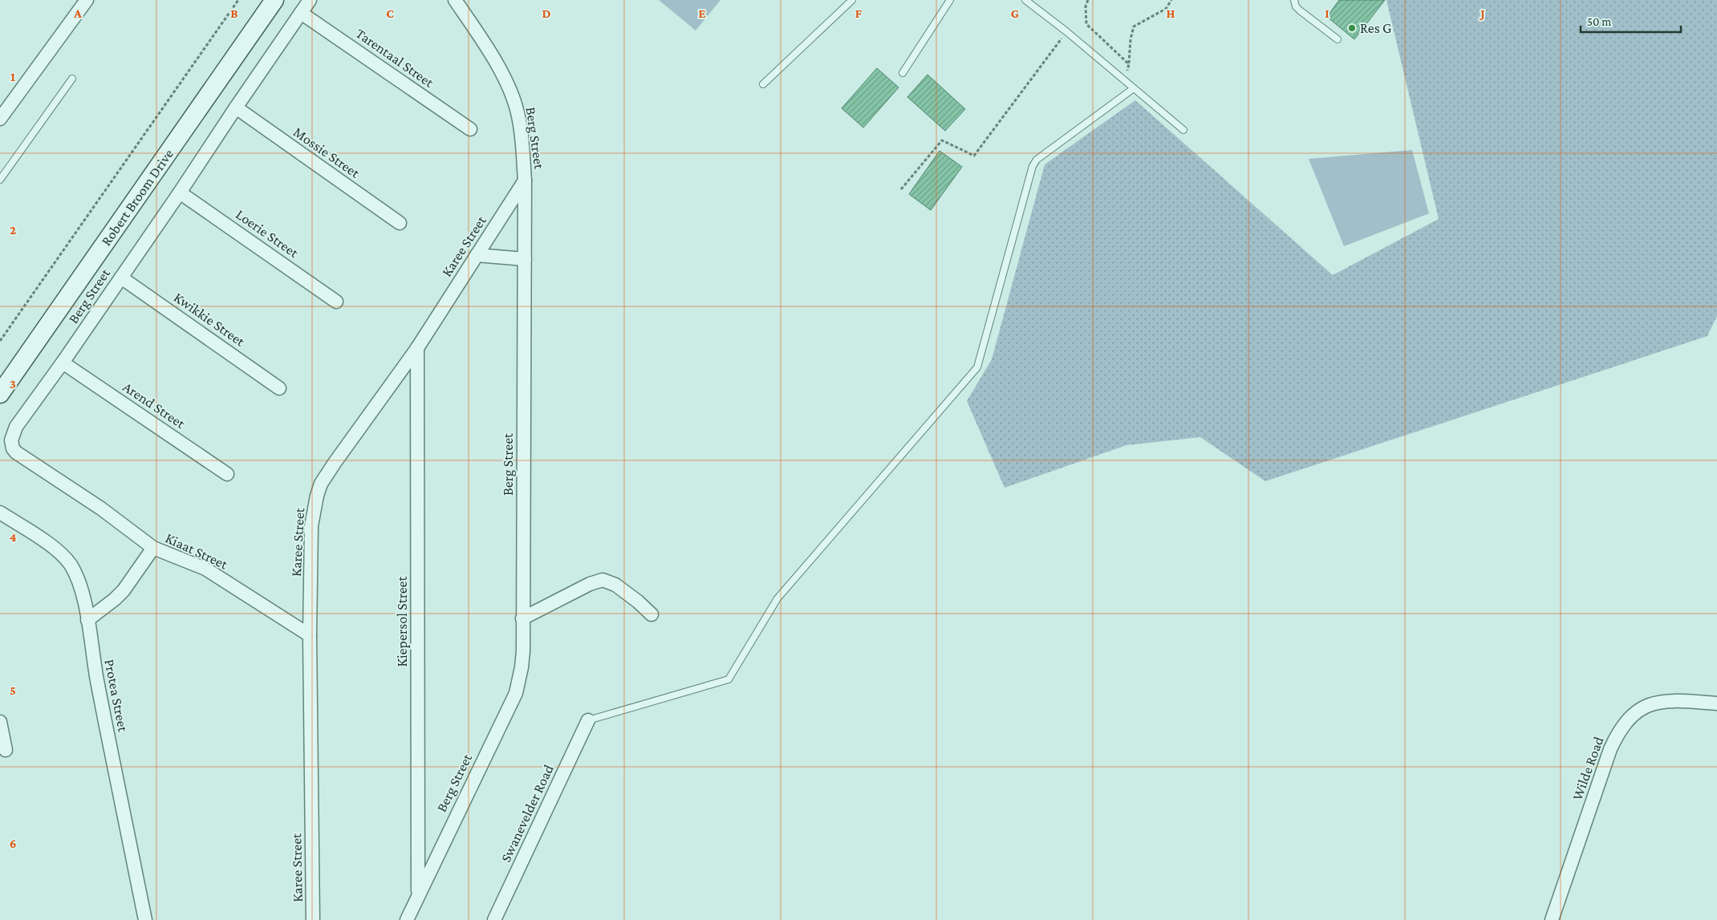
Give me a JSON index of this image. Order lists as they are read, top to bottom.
{
  "streets": {
    "street": [
      "Tarentaal Street",
      "Berg Street",
      "Mossie Street",
      "Robert Broom Drive",
      "Loerie Street",
      "Karee Street",
      "Kwikkie Street",
      "Arend Street",
      "Kiaat Street",
      "Kiepersol Street",
      "Protea Street",
      "Wilde Road",
      "Swanevelder Road"
    ]
  },
  "crossings": [
    ["Tarentaal Street", "Berg Street"],
    ["Berg Street", "Mossie Street"],
    ["Berg Street", "Loerie Street"],
    ["Berg Street", "Karee Street"],
    ["Berg Street", "Kwikkie Street"],
    ["Berg Street", "Arend Street"],
    ["Berg Street", "Kiaat Street"],
    ["Berg Street", "Kiepersol Street"],
    ["Karee Street", "Kiaat Street"],
    ["Karee Street", "Kiepersol Street"],
    ["Kiaat Street", "Protea Street"]
  ],
  "places": ["Res G"],
  "scale_bar": "50 m",
  "grid": {
    "columns": [
      "A",
      "B",
      "C",
      "D",
      "E",
      "F",
      "G",
      "H",
      "I",
      "J"
    ],
    "rows": [
      "1",
      "2",
      "3",
      "4",
      "5",
      "6"
    ]
  }
}
